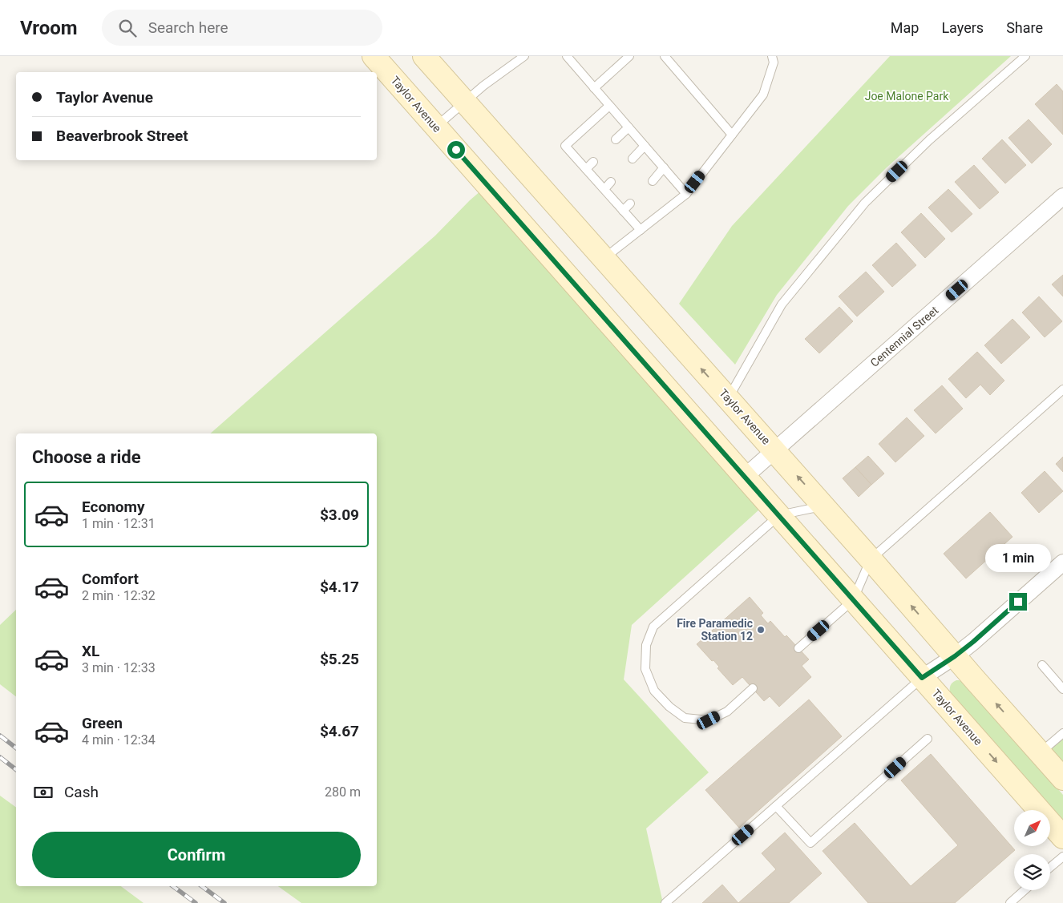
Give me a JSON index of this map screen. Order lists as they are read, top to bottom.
{
  "streets": {
    "main road": ["Taylor Avenue"],
    "street": ["Centennial Street"]
  },
  "crossings": [
    ["Taylor Avenue", "Centennial Street"]
  ],
  "parks": ["Joe Malone Park"],
  "places": ["Fire Paramedic Station 12"],
  "north": "top right",
  "page": {
    "header": "Vroom",
    "search": "Search here",
    "nav": ["Map", "Layers", "Share"],
    "banner": ["Taylor Avenue", "Beaverbrook Street"],
    "heading": "Choose a ride",
    "list": [
      {
        "name": "Economy",
        "note": "1 min · 12:31",
        "value": "$3.09"
      },
      {
        "name": "Comfort",
        "note": "2 min · 12:32",
        "value": "$4.17"
      },
      {
        "name": "XL",
        "note": "3 min · 12:33",
        "value": "$5.25"
      },
      {
        "name": "Green",
        "note": "4 min · 12:34",
        "value": "$4.67"
      }
    ],
    "bubble": "1 min",
    "pay": ["Cash", "280 m"],
    "buttons": "Confirm"
  }
}
